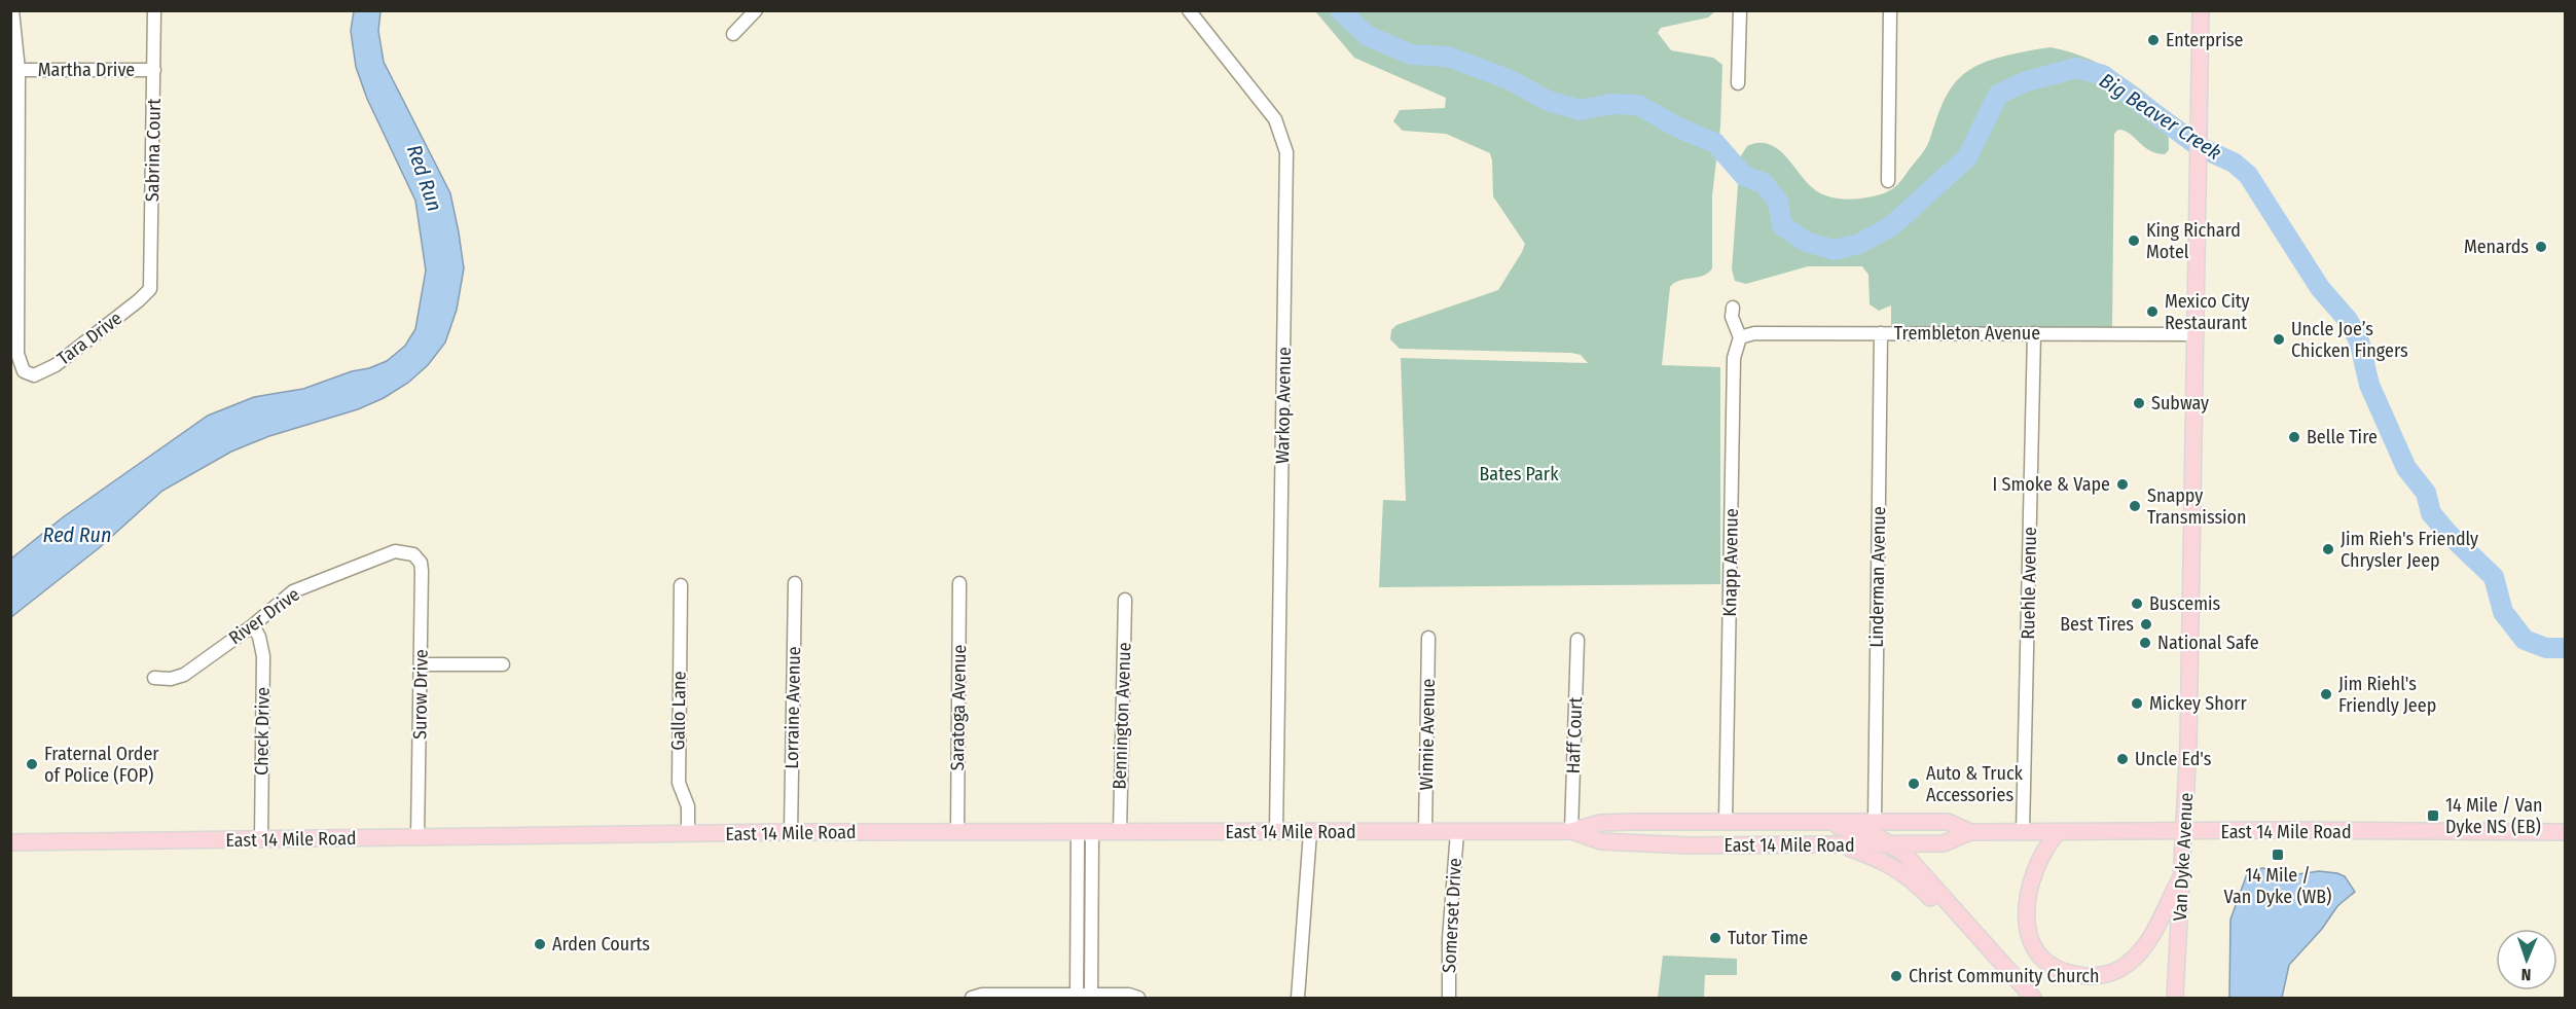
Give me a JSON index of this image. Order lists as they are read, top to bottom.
{
  "streets": {
    "main road": ["East 14 Mile Road", "Van Dyke Avenue"],
    "street": [
      "Martha Drive",
      "Sabrina Court",
      "Trembleton Avenue",
      "Tara Drive",
      "Warkop Avenue",
      "Knapp Avenue",
      "Linderman Avenue",
      "Ruehle Avenue",
      "River Drive",
      "Surow Drive",
      "Lorraine Avenue",
      "Saratoga Avenue",
      "Gallo Lane",
      "Bennington Avenue",
      "Check Drive",
      "Winnie Avenue",
      "Haff Court",
      "Somerset Drive"
    ]
  },
  "crossings": [
    ["Martha Drive", "Sabrina Court"],
    ["Martha Drive", "Tara Drive"],
    ["Sabrina Court", "Tara Drive"],
    ["Trembleton Avenue", "Knapp Avenue"],
    ["Trembleton Avenue", "Linderman Avenue"],
    ["Trembleton Avenue", "Ruehle Avenue"],
    ["Trembleton Avenue", "Van Dyke Avenue"],
    ["Warkop Avenue", "East 14 Mile Road"],
    ["Knapp Avenue", "East 14 Mile Road"],
    ["Linderman Avenue", "East 14 Mile Road"],
    ["Ruehle Avenue", "East 14 Mile Road"],
    ["River Drive", "Surow Drive"],
    ["River Drive", "Check Drive"],
    ["Surow Drive", "East 14 Mile Road"],
    ["Lorraine Avenue", "East 14 Mile Road"],
    ["Saratoga Avenue", "East 14 Mile Road"],
    ["Gallo Lane", "East 14 Mile Road"],
    ["Bennington Avenue", "East 14 Mile Road"],
    ["Check Drive", "East 14 Mile Road"],
    ["Winnie Avenue", "East 14 Mile Road"],
    ["Haff Court", "East 14 Mile Road"],
    ["East 14 Mile Road", "Van Dyke Avenue"],
    ["East 14 Mile Road", "Somerset Drive"]
  ],
  "water": ["Big Beaver Creek", "Red Run"],
  "parks": ["Bates Park"],
  "places": {
    "other": [
      "Enterprise",
      "King Richard Motel",
      "Menards",
      "Mexico City Restaurant",
      "Uncle Joe’s Chicken Fingers",
      "Subway",
      "Belle Tire",
      "I Smoke & Vape",
      "Snappy Transmission",
      "Jim Rieh's Friendly Chrysler Jeep",
      "Buscemis",
      "Best Tires",
      "National Safe",
      "Jim Riehl's Friendly Jeep",
      "Mickey Shorr",
      "Uncle Ed's",
      "Fraternal Order of Police (FOP)",
      "Auto & Truck Accessories",
      "Tutor Time",
      "Arden Courts",
      "Christ Community Church"
    ],
    "transit": ["14 Mile / Van Dyke NS (EB)", "14 Mile / Van Dyke (WB)"]
  },
  "north": "bottom"
}
